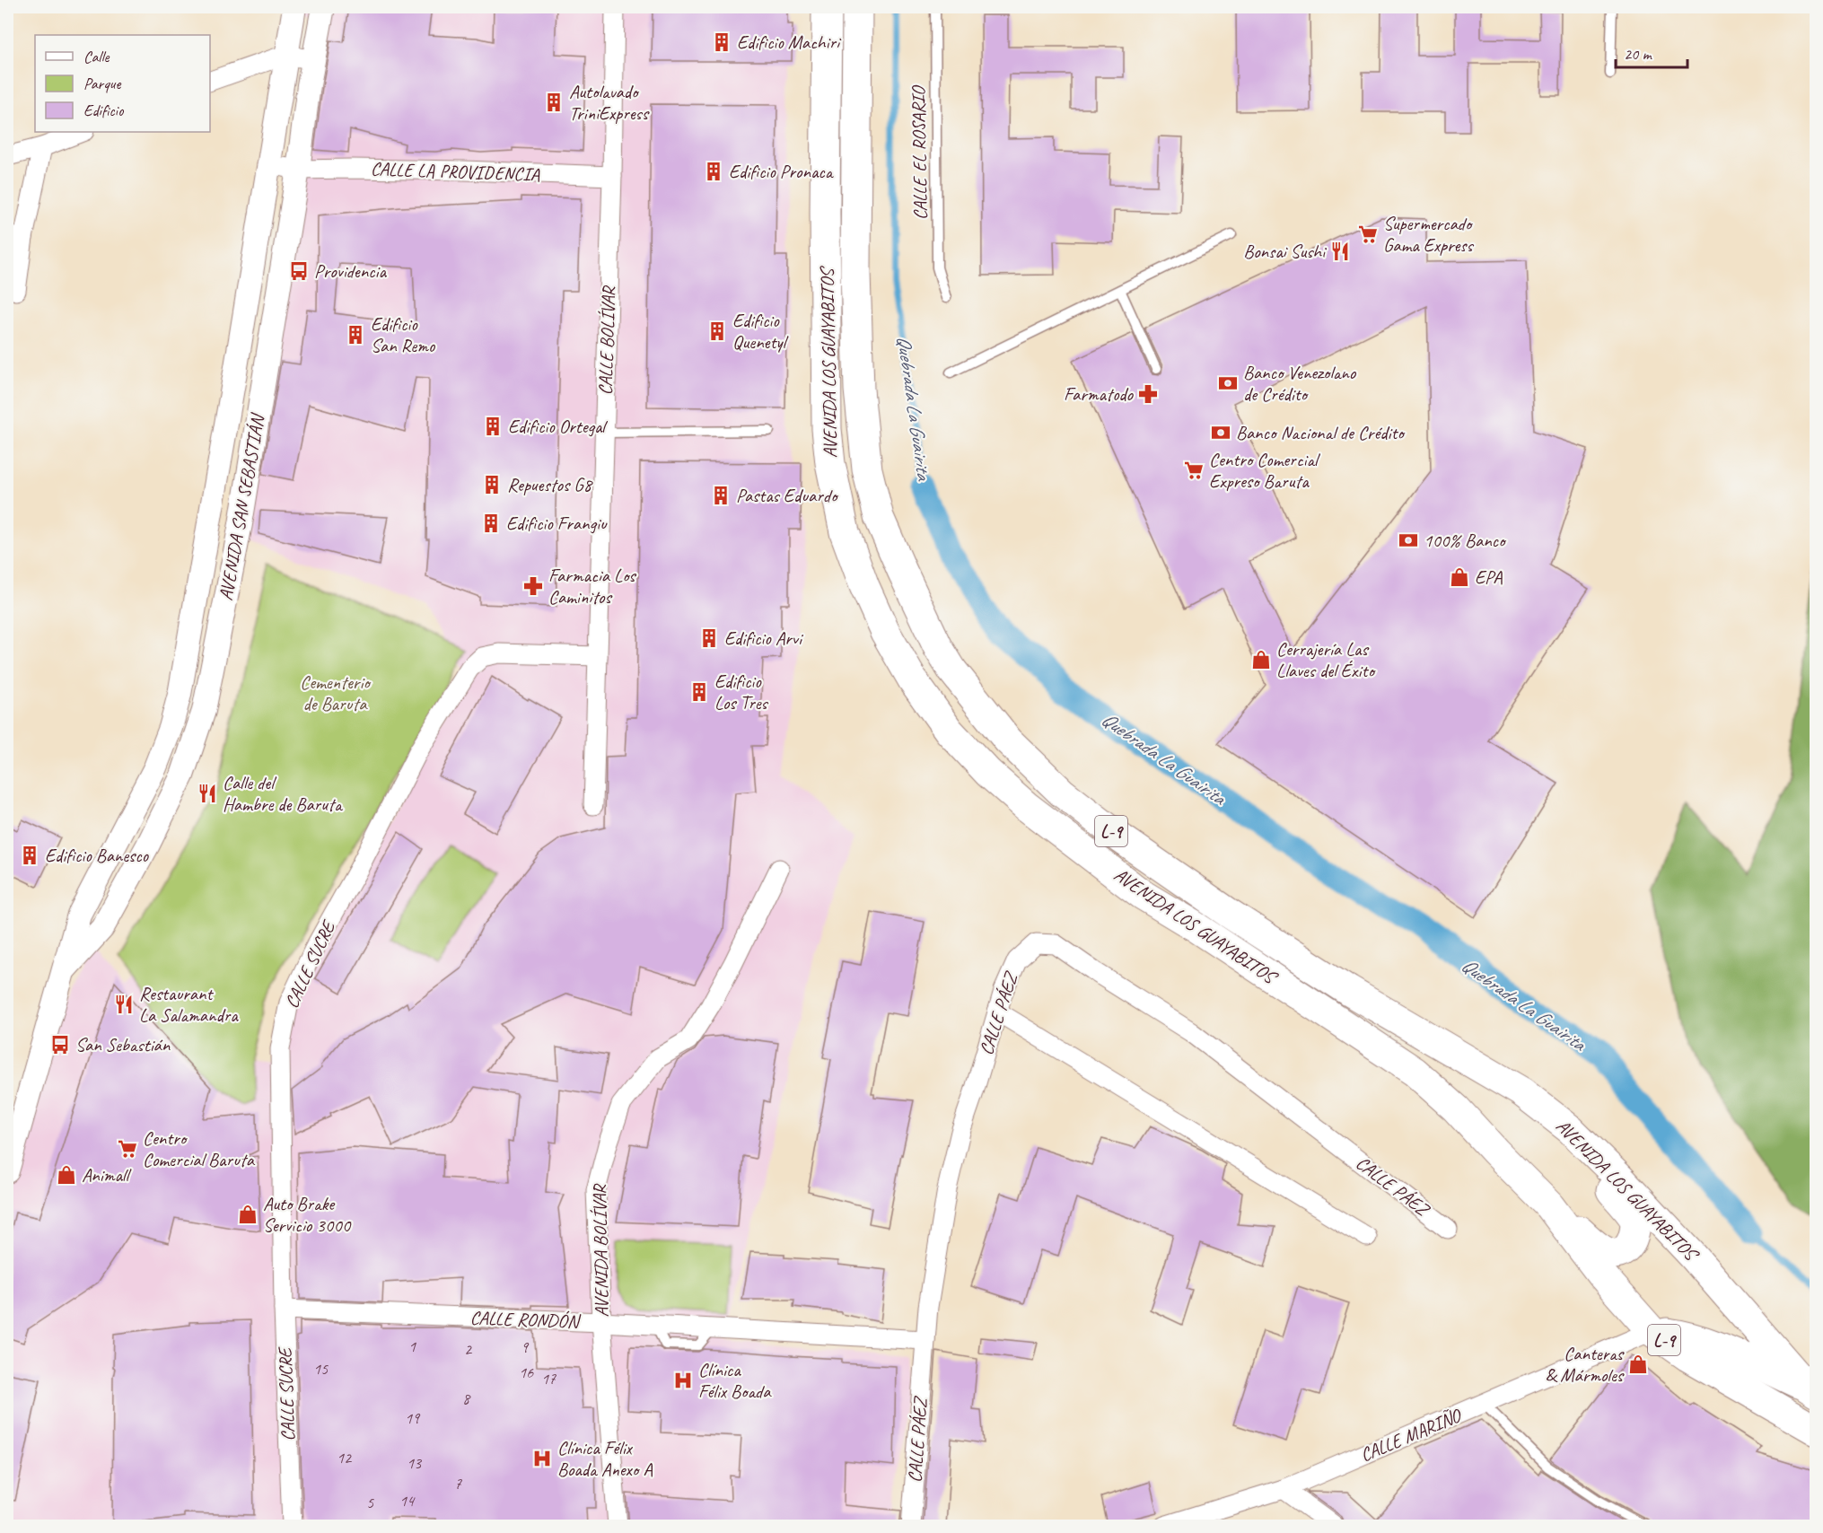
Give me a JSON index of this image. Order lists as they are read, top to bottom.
{
  "streets": {
    "main road": ["AVENIDA LOS GUAYABITOS", "L-9"],
    "street": [
      "CALLE LA PROVIDENCIA",
      "CALLE BOLÍVAR",
      "AVENIDA SAN SEBASTIÁN",
      "CALLE SUCRE",
      "CALLE PÁEZ",
      "AVENIDA BOLÍVAR",
      "CALLE RONDÓN",
      "CALLE MARIÑO"
    ],
    "lane": ["CALLE EL ROSARIO"]
  },
  "crossings": [
    ["CALLE LA PROVIDENCIA", "CALLE BOLÍVAR"],
    ["CALLE LA PROVIDENCIA", "AVENIDA SAN SEBASTIÁN"],
    ["CALLE BOLÍVAR", "CALLE SUCRE"],
    ["AVENIDA LOS GUAYABITOS", "L-9"],
    ["AVENIDA LOS GUAYABITOS", "CALLE MARIÑO"],
    ["CALLE SUCRE", "CALLE RONDÓN"],
    ["CALLE PÁEZ", "CALLE RONDÓN"],
    ["AVENIDA BOLÍVAR", "CALLE RONDÓN"]
  ],
  "water": ["Quebrada La Guairita"],
  "parks": ["Cementerio de Baruta"],
  "places": {
    "building": [
      "Edificio Machiri",
      "Autolavado TriniExpress",
      "Edificio Pronaca",
      "Edificio Quenetyl",
      "Edificio San Remo",
      "Edificio Ortegal",
      "Repuestos G8",
      "Pastas Eduardo",
      "Edificio Frangiu",
      "Edificio Arvi",
      "Edificio Los Tres",
      "Edificio Banesco"
    ],
    "supermarket": ["Supermercado Gama Express", "Centro Comercial Expreso Baruta", "Centro Comercial Baruta"],
    "restaurant": ["Bonsai Sushi", "Calle del Hambre de Baruta", "Restaurant La Salamandra"],
    "bus stop": ["Providencia", "San Sebastián"],
    "bank": ["Banco Venezolano de Crédito", "Banco Nacional de Crédito", "100% Banco"],
    "pharmacy": ["Farmatodo", "Farmacia Los Caminitos"],
    "shop": [
      "EPA",
      "Cerrajería Las Llaves del Éxito",
      "Animall",
      "Auto Brake Servicio 3000",
      "Canteras & Mármoles"
    ],
    "hospital": ["Clínica Félix Boada", "Clínica Félix Boada Anexo A"]
  },
  "house_numbers": [
    "1",
    "9",
    "2",
    "15",
    "16",
    "17",
    "8",
    "19",
    "12",
    "13",
    "7",
    "14",
    "5"
  ],
  "legend": ["Calle", "Parque", "Edificio"],
  "scale_bar": "20 m"
}
